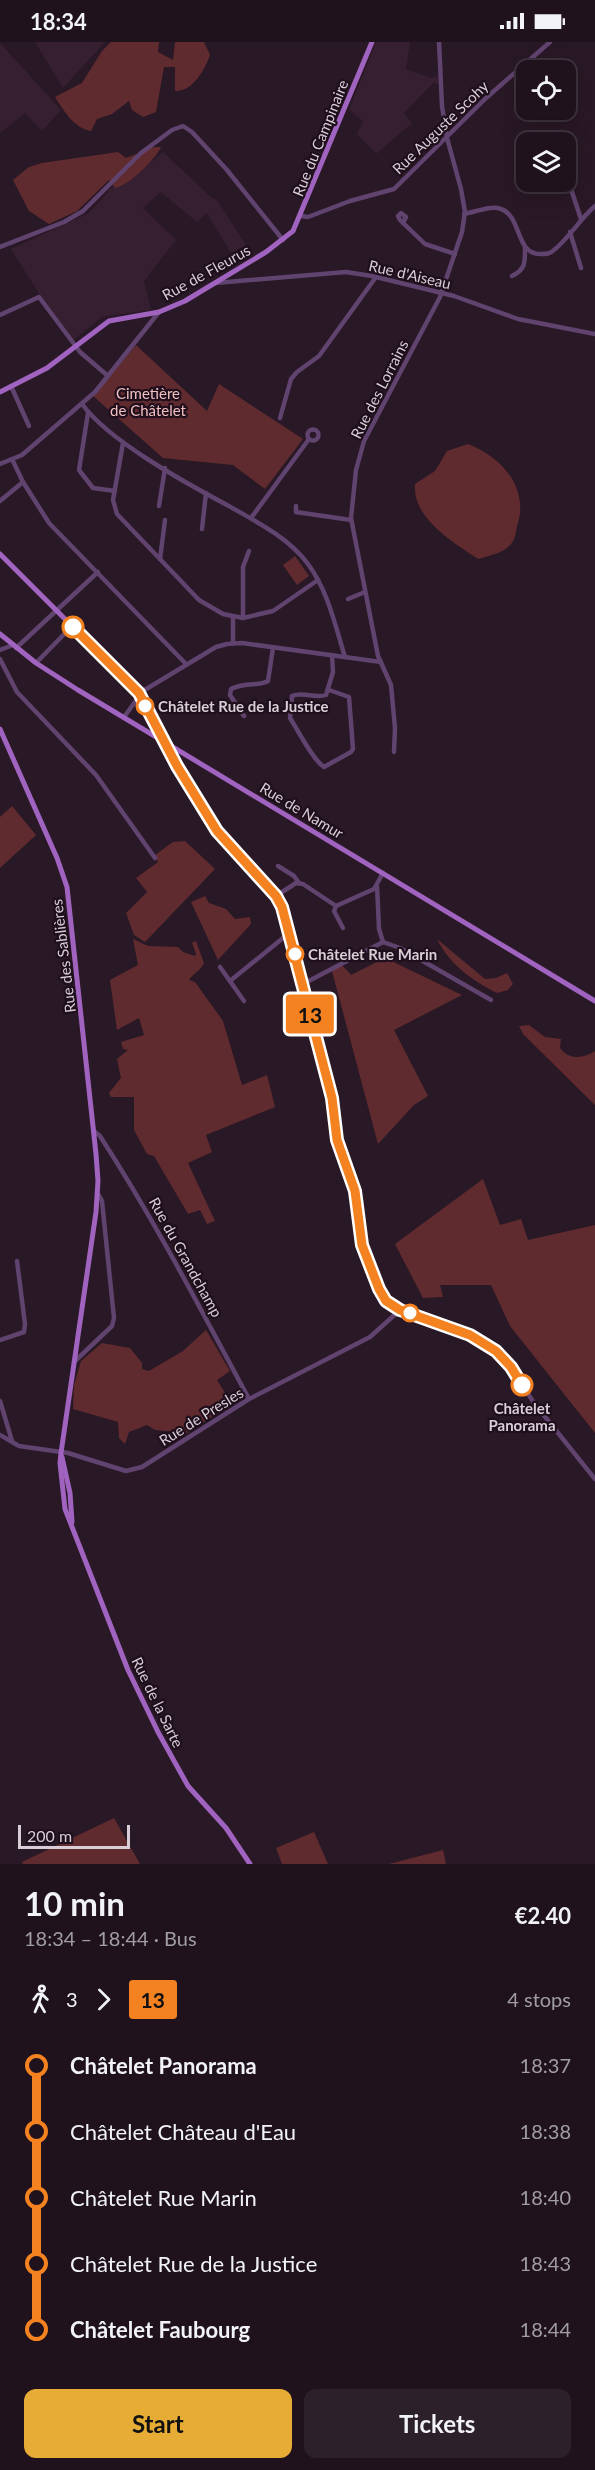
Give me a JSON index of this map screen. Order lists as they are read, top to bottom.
{
  "streets": {
    "main road": [
      "Rue du Campinaire",
      "Rue de Fleurus",
      "Rue de Namur",
      "Rue des Sablières",
      "Rue de la Sarte"
    ],
    "street": [
      "Rue Auguste Scohy",
      "Rue d'Aiseau",
      "Rue des Lorrains",
      "Rue du Grandchamp",
      "Rue de Presles"
    ]
  },
  "crossings": [
    ["Rue Auguste Scohy", "Rue du Campinaire"],
    ["Rue Auguste Scohy", "Rue des Lorrains"],
    ["Rue du Campinaire", "Rue de Fleurus"],
    ["Rue de Fleurus", "Rue d'Aiseau"],
    ["Rue d'Aiseau", "Rue des Lorrains"],
    ["Rue des Sablières", "Rue du Grandchamp"],
    ["Rue des Sablières", "Rue de Presles"],
    ["Rue des Sablières", "Rue de la Sarte"],
    ["Rue du Grandchamp", "Rue de Presles"],
    ["Rue de Presles", "Rue de la Sarte"]
  ],
  "parks": ["Cimetière de Châtelet"],
  "places": ["Châtelet Rue de la Justice", "Châtelet Rue Marin", "Châtelet Panorama"],
  "lines": ["bus line 13"],
  "scale_bar": "200 m",
  "page": {
    "status": "18:34",
    "on_map": "13",
    "scale": "200 m",
    "heading": ["10 min", "18:34 – 18:44 · Bus", "€2.40"],
    "legs": ["3", "13", "4 stops"],
    "list": [
      {
        "name": "Châtelet Panorama",
        "value": "18:37"
      },
      {
        "name": "Châtelet Château d'Eau",
        "value": "18:38"
      },
      {
        "name": "Châtelet Rue Marin",
        "value": "18:40"
      },
      {
        "name": "Châtelet Rue de la Justice",
        "value": "18:43"
      },
      {
        "name": "Châtelet Faubourg",
        "value": "18:44"
      }
    ],
    "buttons": ["Start", "Tickets"]
  }
}
